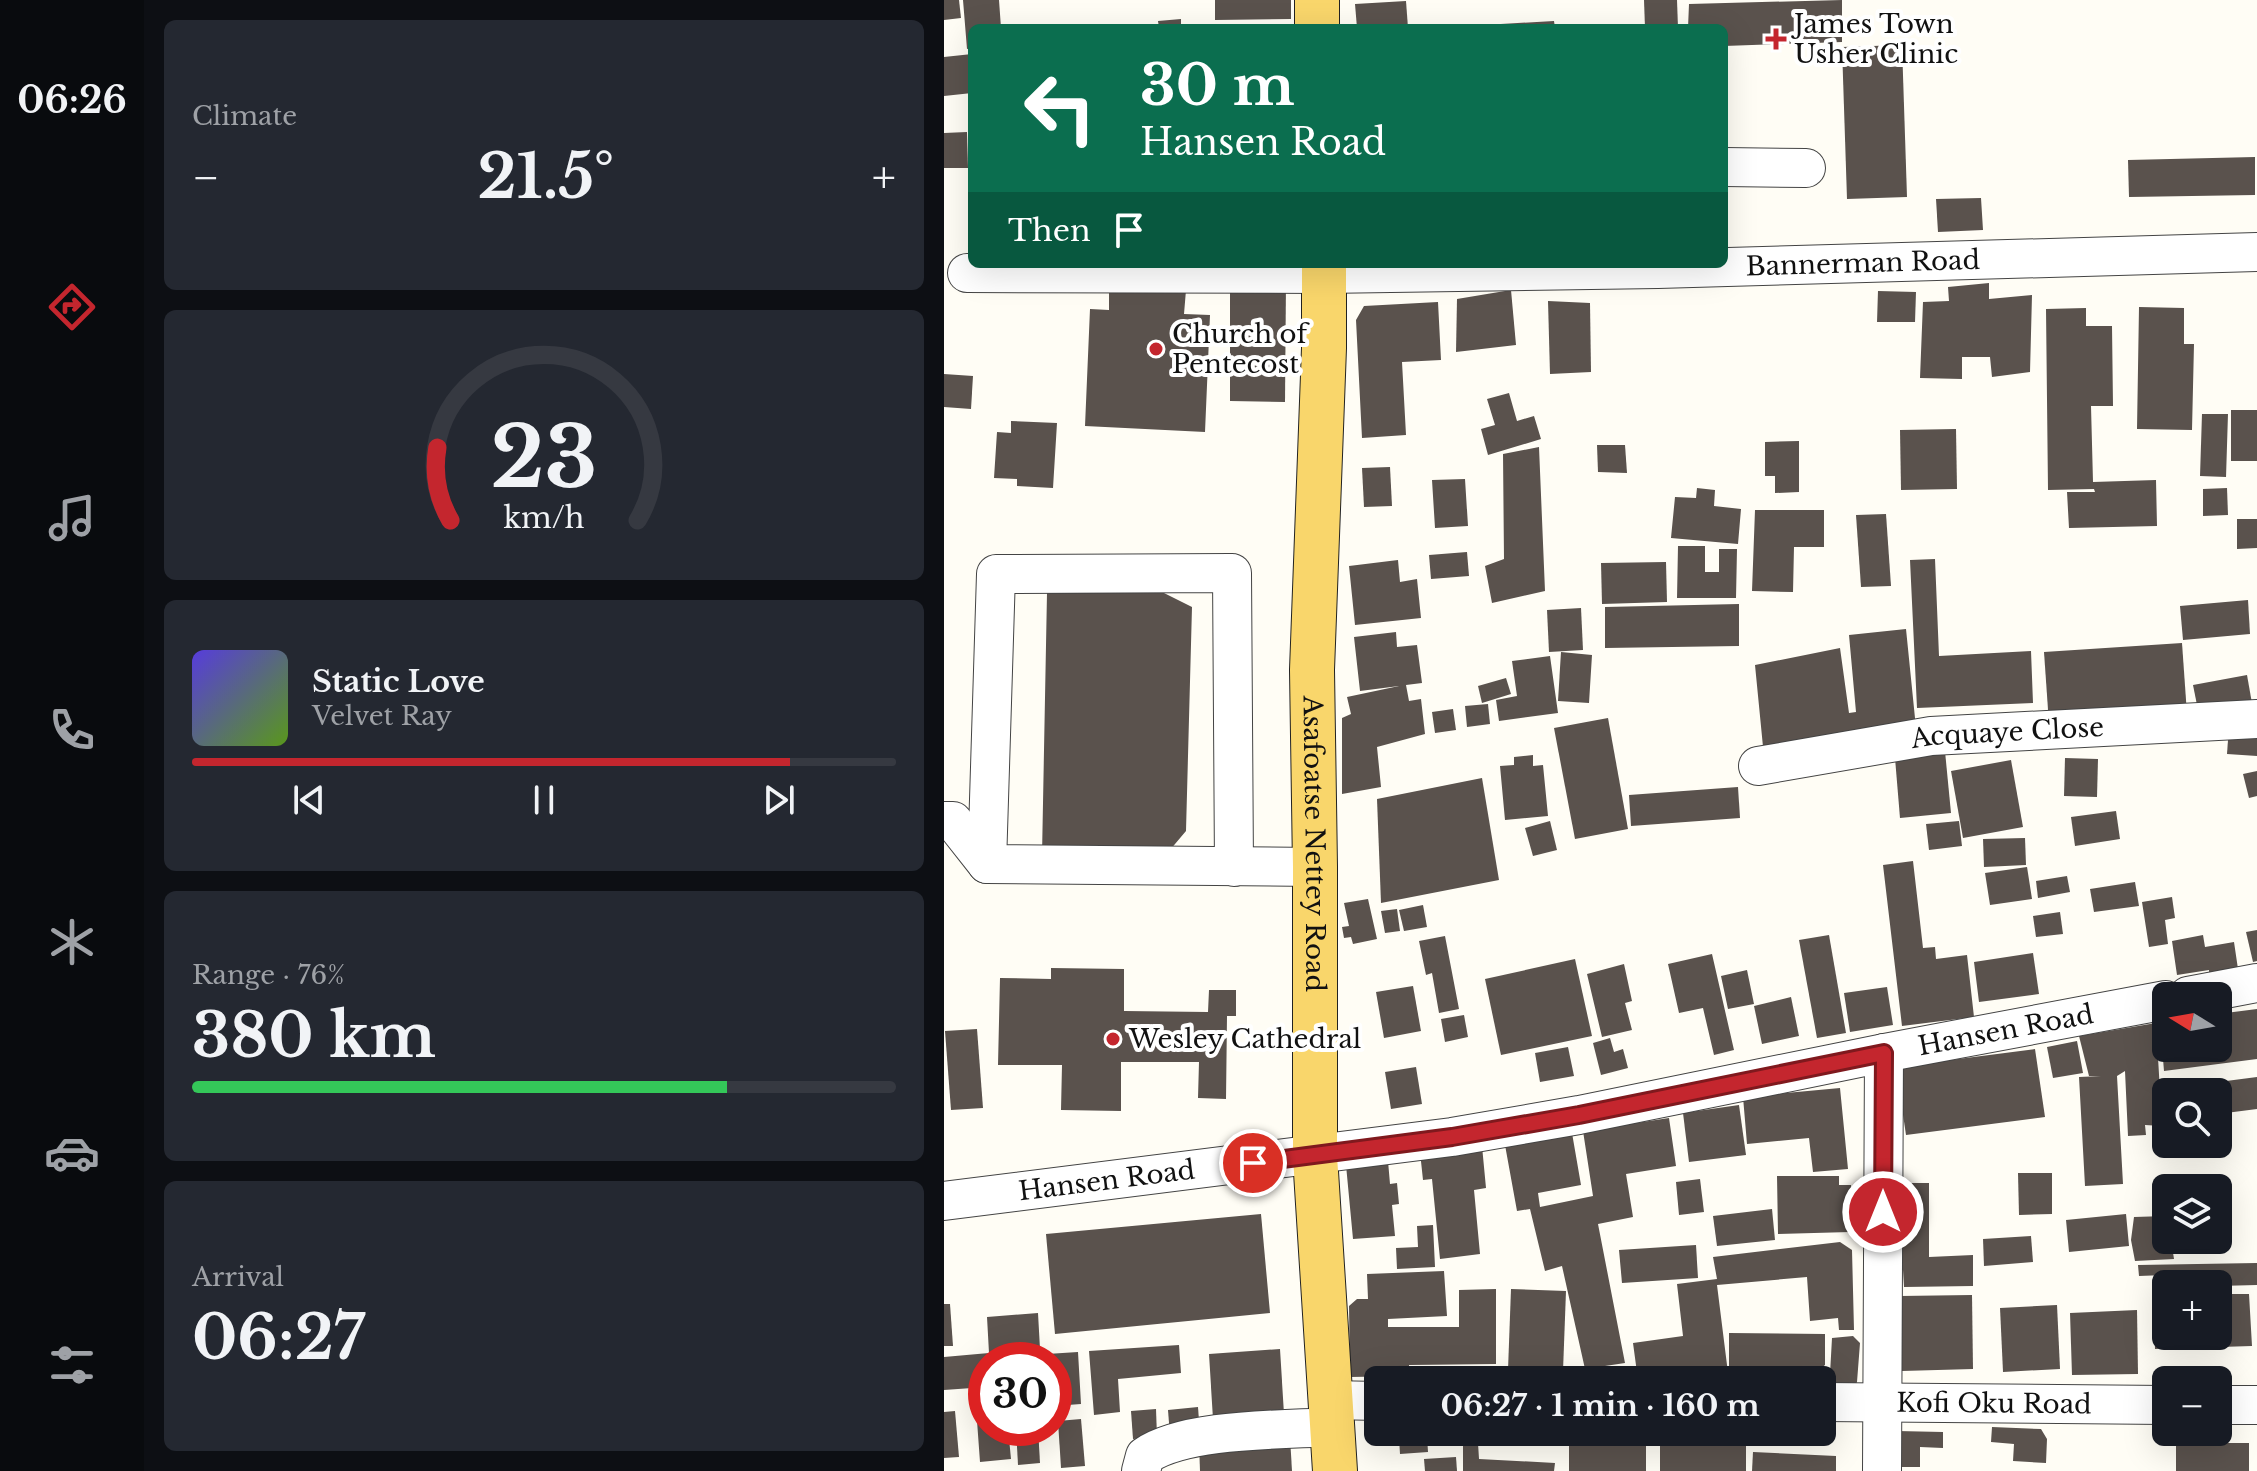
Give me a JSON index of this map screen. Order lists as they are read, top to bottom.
{
  "streets": {
    "main road": ["Asafoatse Nettey Road"],
    "street": [
      "Bannerman Road",
      "Acquaye Close",
      "Hansen Road",
      "Kofi Oku Road"
    ]
  },
  "crossings": [
    ["Bannerman Road", "Asafoatse Nettey Road"],
    ["Asafoatse Nettey Road", "Hansen Road"]
  ],
  "places": {
    "health": ["James Town Usher Clinic"],
    "other": ["Church of Pentecost", "Wesley Cathedral"]
  },
  "north": "left",
  "page": {
    "tabs": "06:26",
    "tile": [
      "Climate",
      ["Range · 76%", "380 km"],
      ["Arrival", "06:27"]
    ],
    "turn": ["30 m", "Hansen Road"],
    "heat": ["−", "21.5°", "+"],
    "then": "Then",
    "song": ["Static Love", "Velvet Ray"],
    "map_buttons": ["+", "−"],
    "limit": "30",
    "trip": "06:27 · 1 min · 160 m",
    "gauge": ["23", "km/h"]
  }
}
